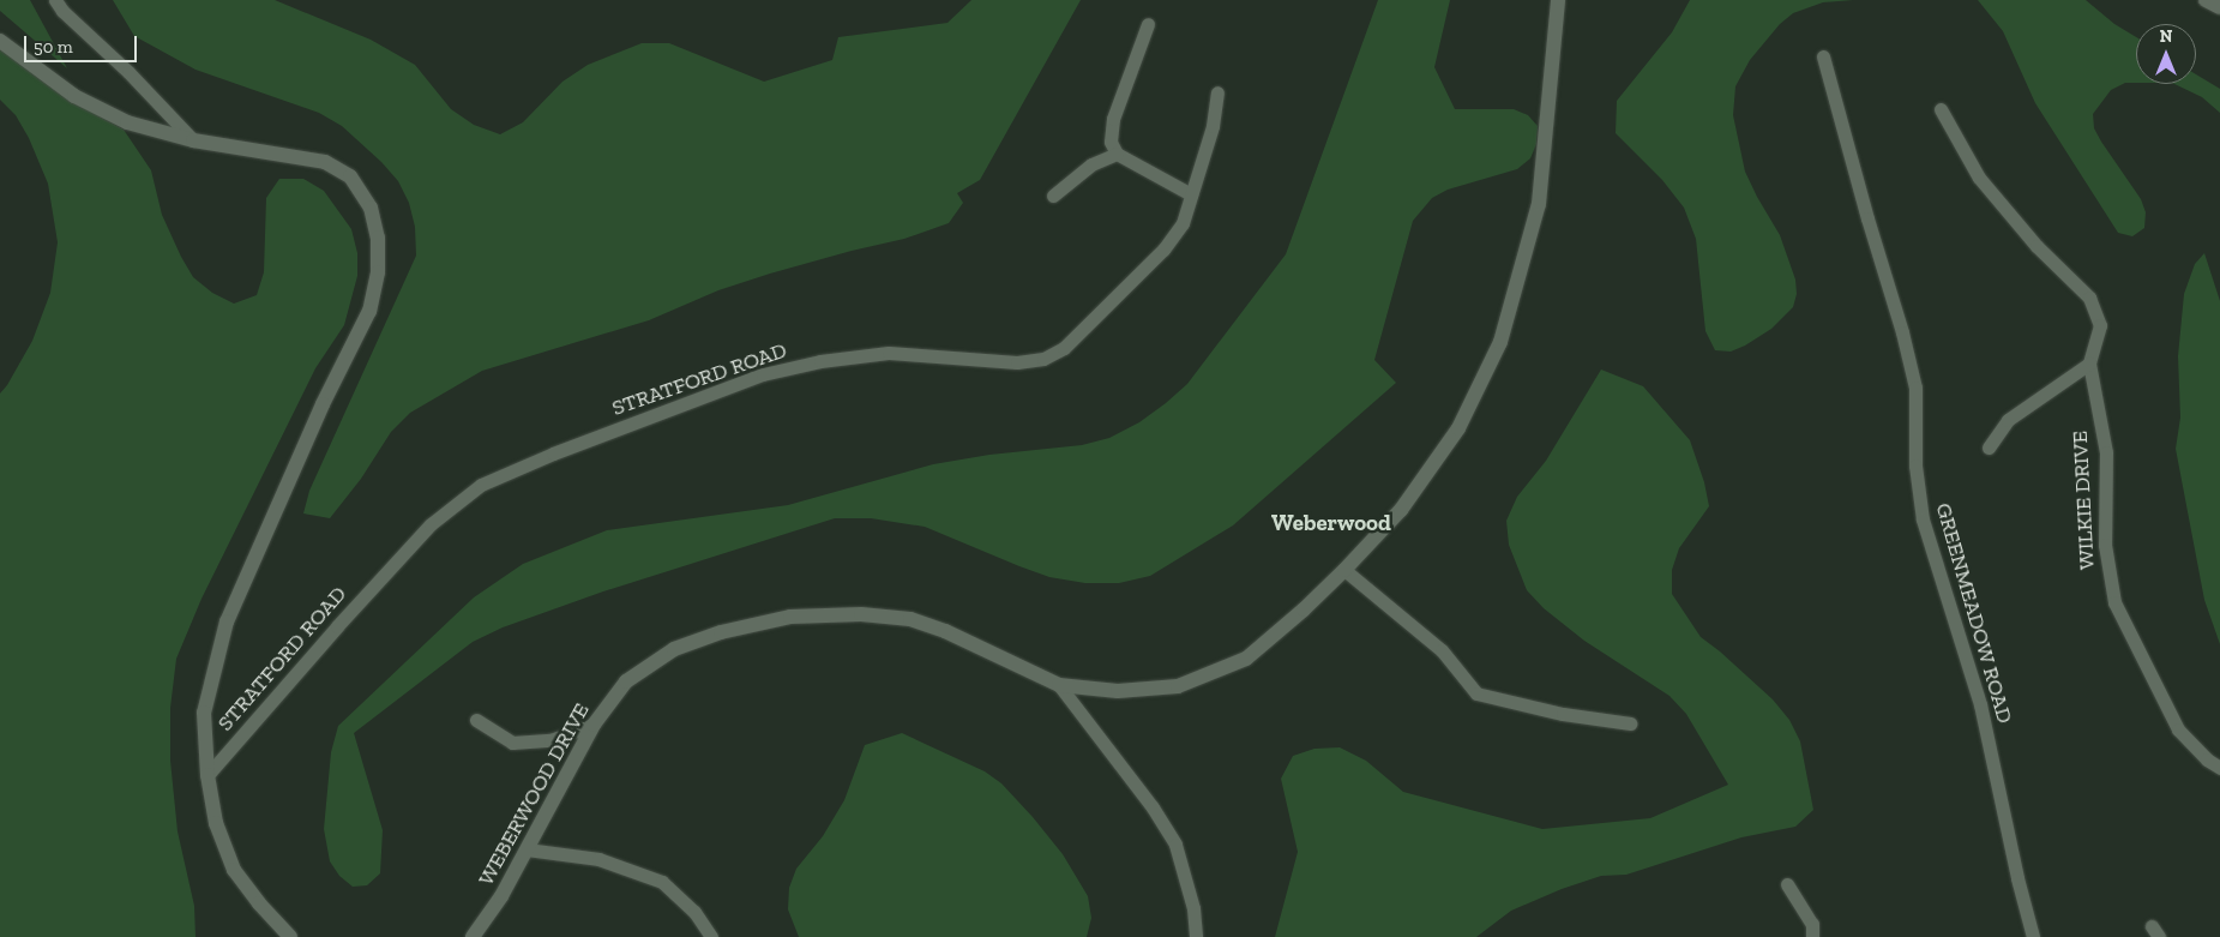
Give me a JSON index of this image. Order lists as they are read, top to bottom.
{
  "streets": {
    "street": [
      "STRATFORD ROAD",
      "WILKIE DRIVE",
      "GREENMEADOW ROAD",
      "WEBERWOOD DRIVE"
    ]
  },
  "districts": ["Weberwood"],
  "scale_bar": "50 m",
  "north": "top"
}
